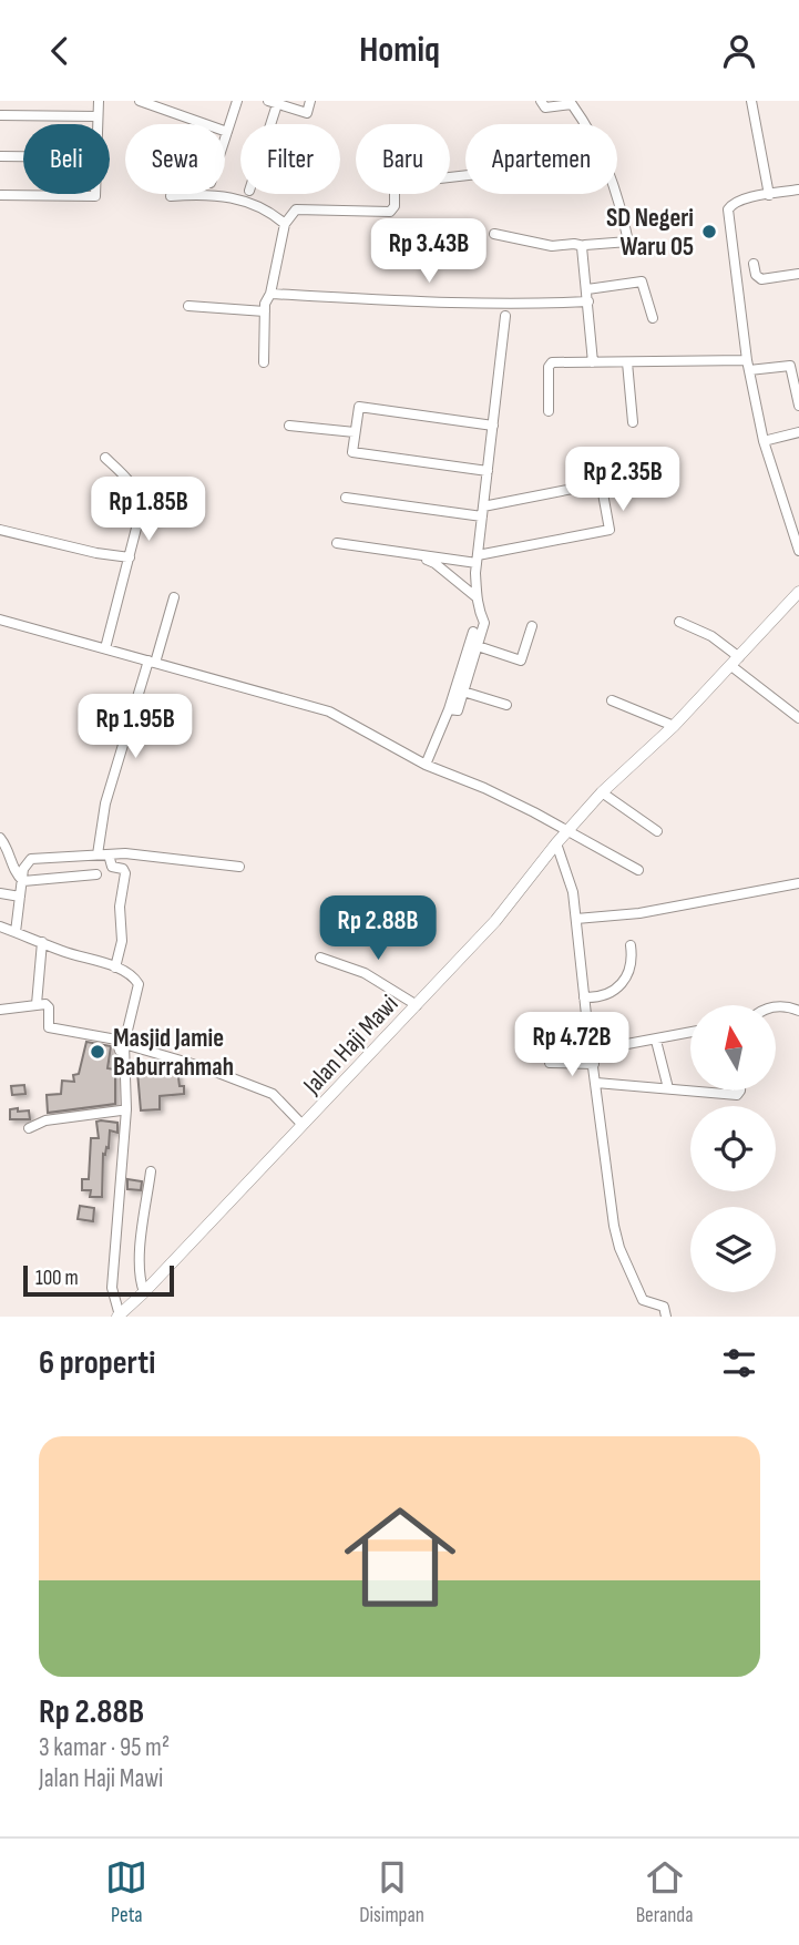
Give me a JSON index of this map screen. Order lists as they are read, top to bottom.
{
  "streets": {
    "street": ["Jalan Haji Mawi"]
  },
  "places": ["SD Negeri Waru 05", "Masjid Jamie Baburrahmah"],
  "scale_bar": "100 m",
  "north": "top",
  "page": {
    "header": "Homiq",
    "chip": [
      "Beli",
      "Sewa",
      "Filter",
      "Baru",
      "Apartemen"
    ],
    "price": [
      "Rp 3.43B",
      "Rp 2.35B",
      "Rp 1.85B",
      "Rp 1.95B",
      "Rp 2.88B",
      "Rp 4.72B"
    ],
    "scale": "100 m",
    "heading": "6 properti",
    "list": [
      {
        "name": "Rp 2.88B",
        "note": "3 kamar · 95 m² · Jalan Haji Mawi"
      }
    ],
    "tabs": ["Peta", "Disimpan", "Beranda"]
  }
}
